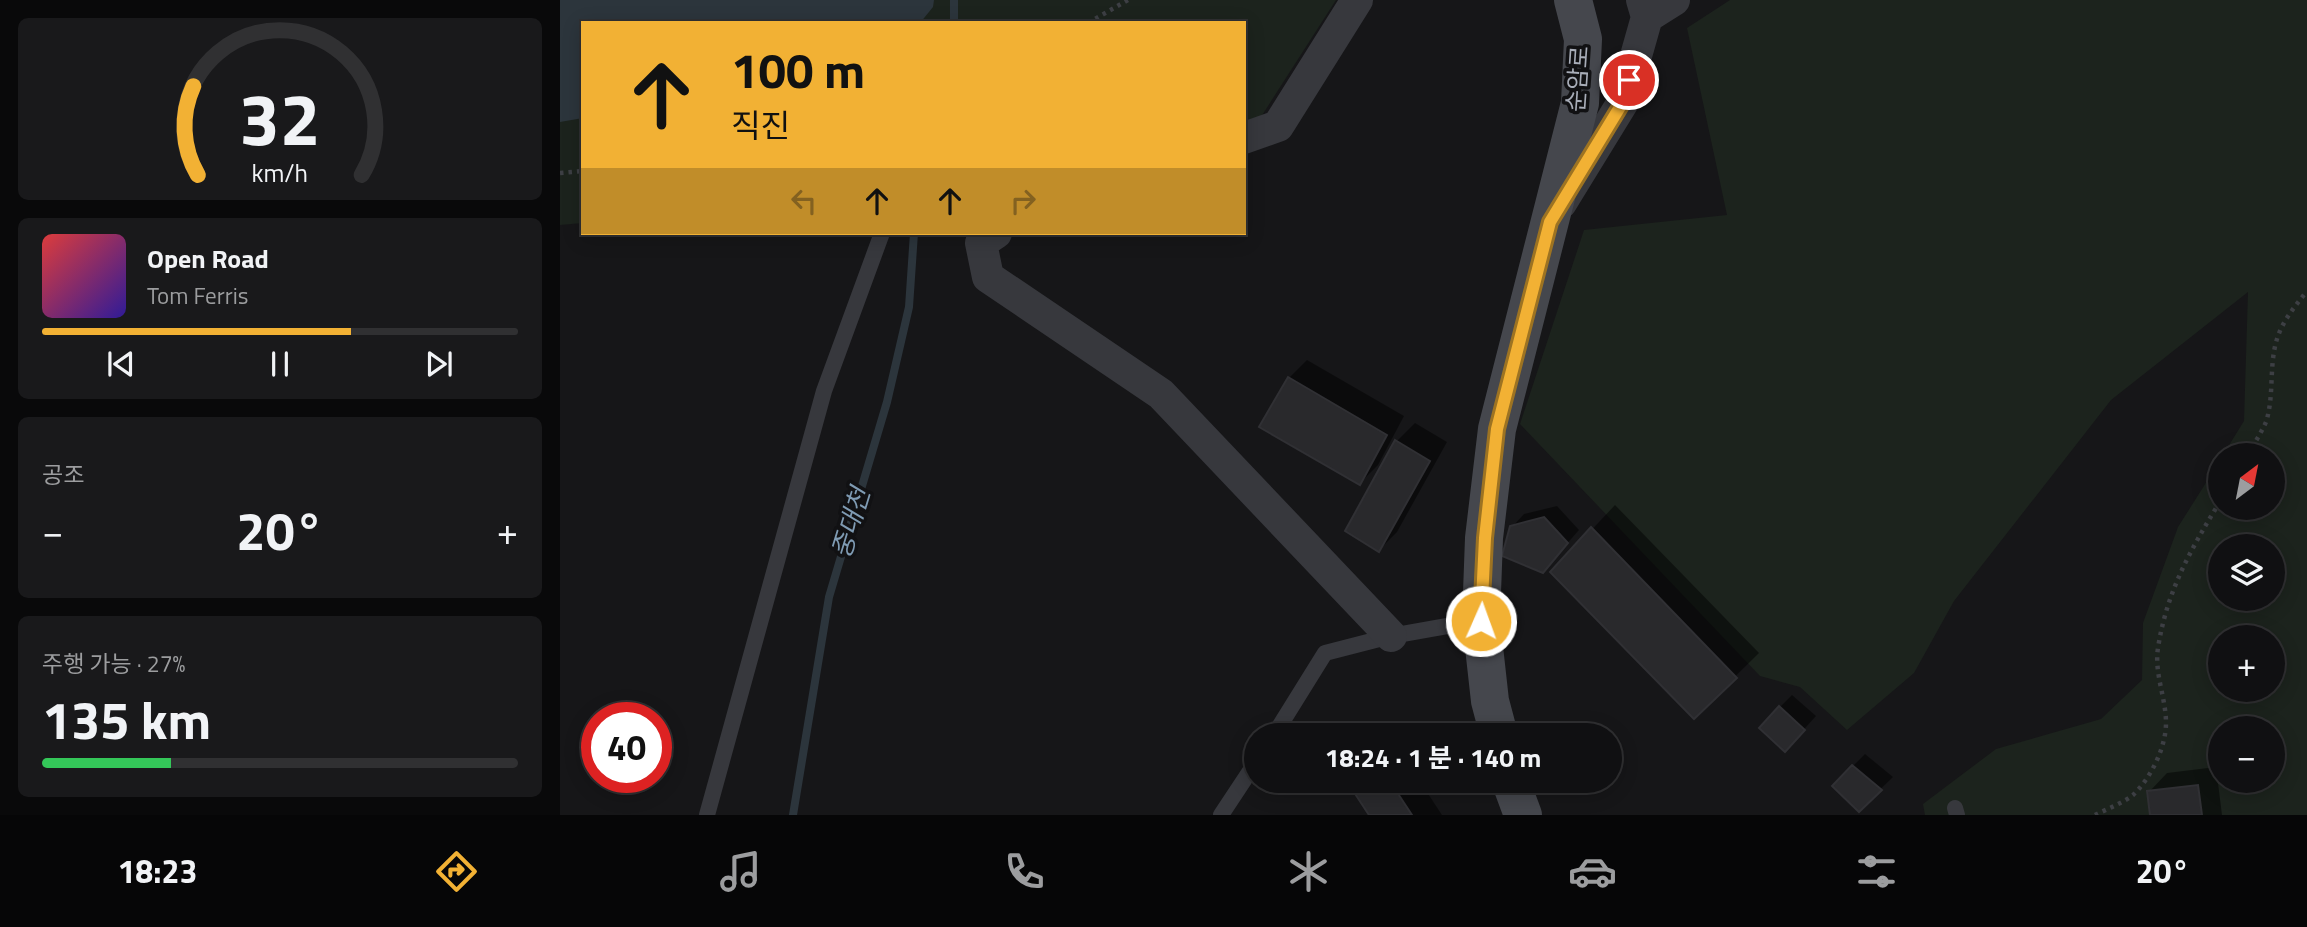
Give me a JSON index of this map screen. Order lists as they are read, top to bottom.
{
  "streets": {
    "street": ["순암로"]
  },
  "water": ["중대천"],
  "north": "top right",
  "page": {
    "turn": ["100 m", "직진"],
    "song": ["Open Road", "Tom Ferris"],
    "tile": [
      "공조",
      ["주행 가능 · 27%", "135 km"]
    ],
    "map_buttons": ["+", "−"],
    "heat": ["−", "20°", "+"],
    "limit": "40",
    "trip": "18:24 · 1 분 · 140 m",
    "tabs": ["18:23", "20°"],
    "gauge": ["32", "km/h"]
  }
}
